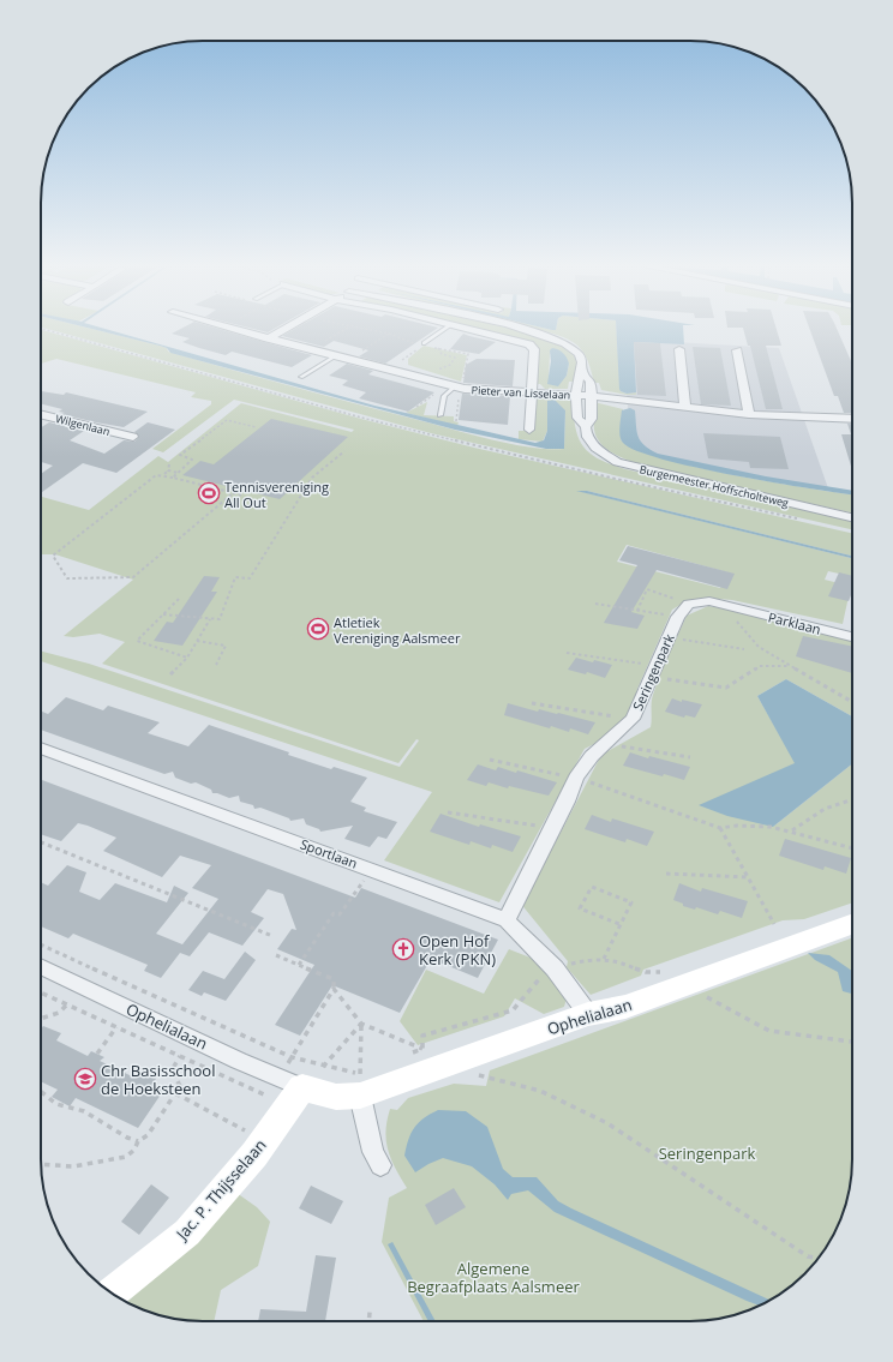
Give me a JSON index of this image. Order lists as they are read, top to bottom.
{
  "streets": {
    "street": [
      "Pieter van Lisselaan",
      "Wilgenlaan",
      "Burgemeester Hoffscholteweg",
      "Parklaan",
      "Seringenpark",
      "Sportlaan",
      "Ophelialaan",
      "Jac. P. Thijsselaan"
    ]
  },
  "crossings": [
    ["Pieter van Lisselaan", "Burgemeester Hoffscholteweg"],
    ["Seringenpark", "Sportlaan"],
    ["Sportlaan", "Ophelialaan"],
    ["Ophelialaan", "Jac. P. Thijsselaan"]
  ],
  "parks": ["Seringenpark", "Algemene Begraafplaats Aalsmeer"],
  "places": {
    "sports": ["Tennisvereniging All Out", "Atletiek Vereniging Aalsmeer"],
    "church": ["Open Hof Kerk (PKN)"],
    "school or university": ["Chr Basisschool de Hoeksteen"]
  }
}
